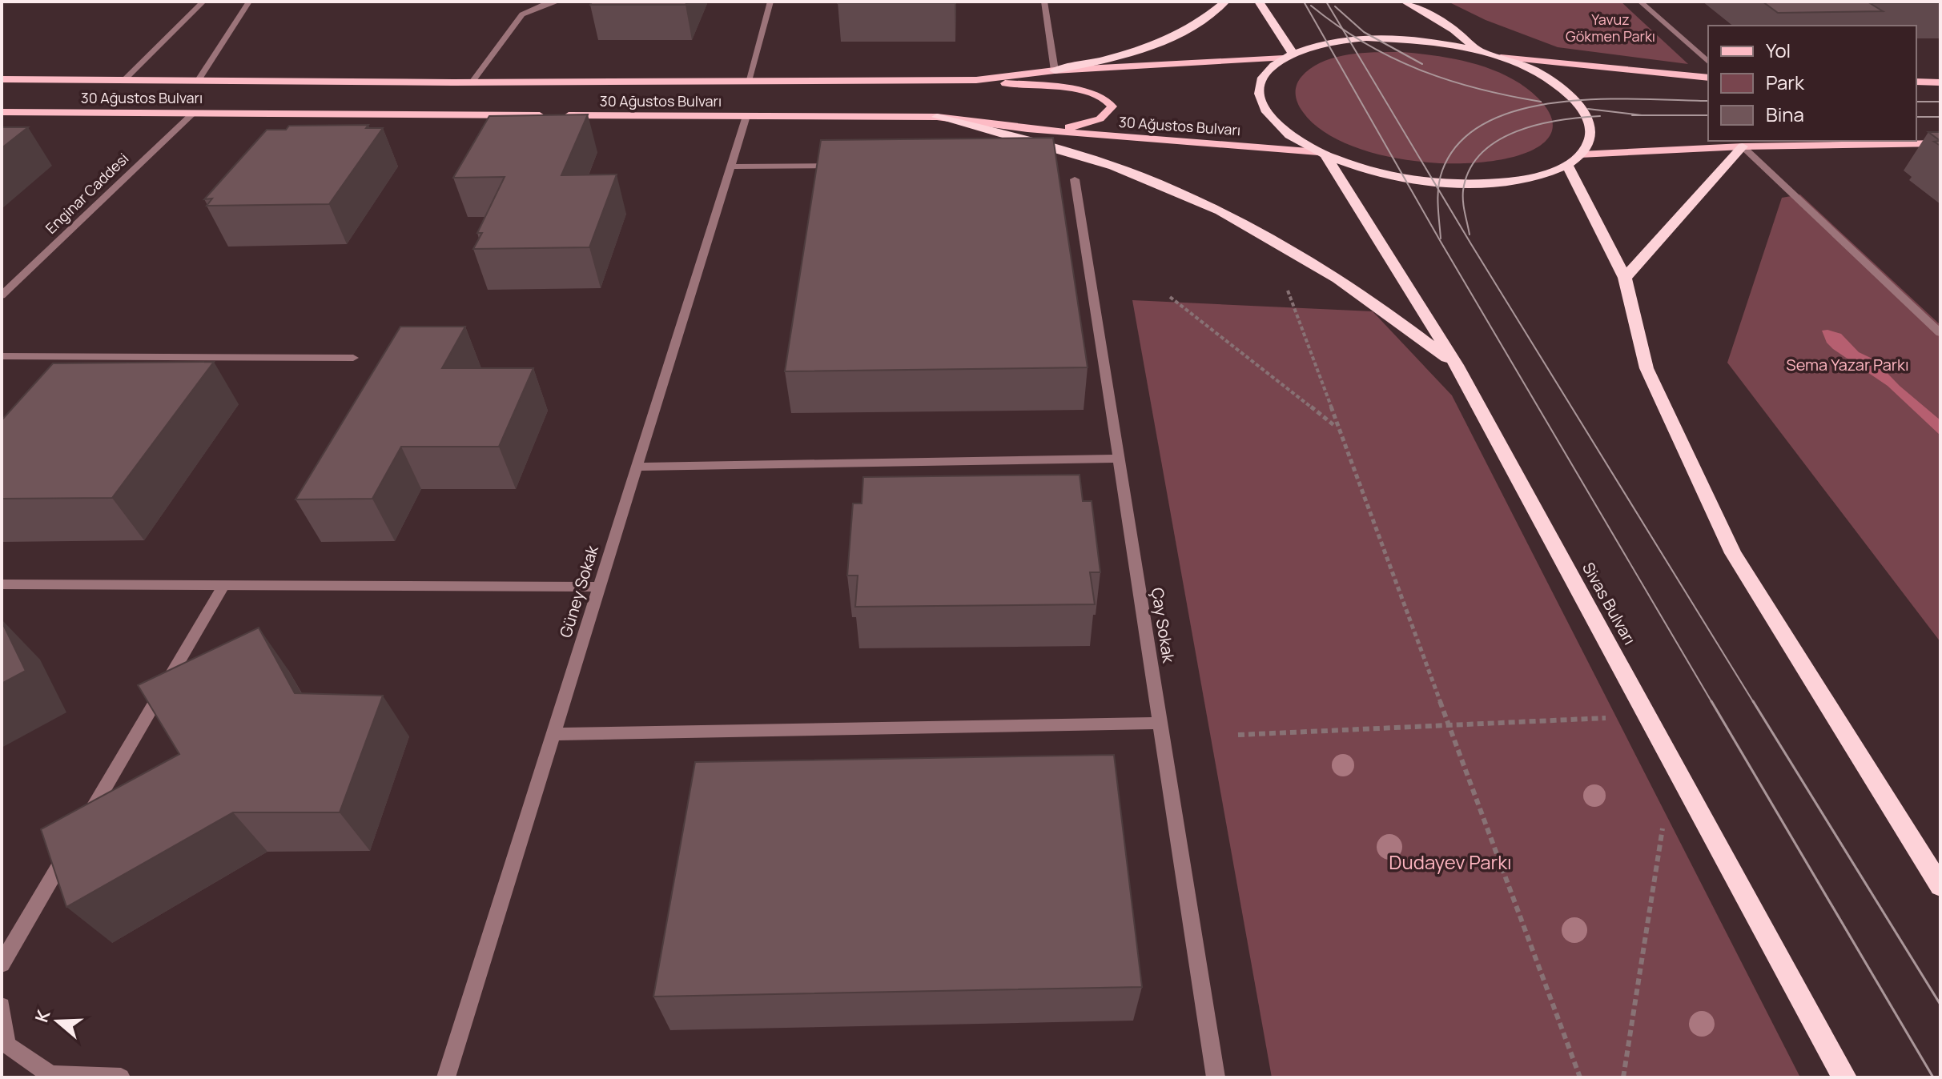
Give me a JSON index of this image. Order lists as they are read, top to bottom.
{
  "streets": {
    "highway": ["Sivas Bulvarı"],
    "main road": ["30 Ağustos Bulvarı"],
    "street": ["Enginar Caddesi", "Güney Sokak", "Çay Sokak"]
  },
  "crossings": [
    ["30 Ağustos Bulvarı", "Enginar Caddesi"],
    ["30 Ağustos Bulvarı", "Güney Sokak"],
    ["30 Ağustos Bulvarı", "Sivas Bulvarı"]
  ],
  "parks": ["Yavuz Gökmen Parkı", "Sema Yazar Parkı", "Dudayev Parkı"],
  "legend": ["Yol", "Park", "Bina"],
  "north": "left"
}
